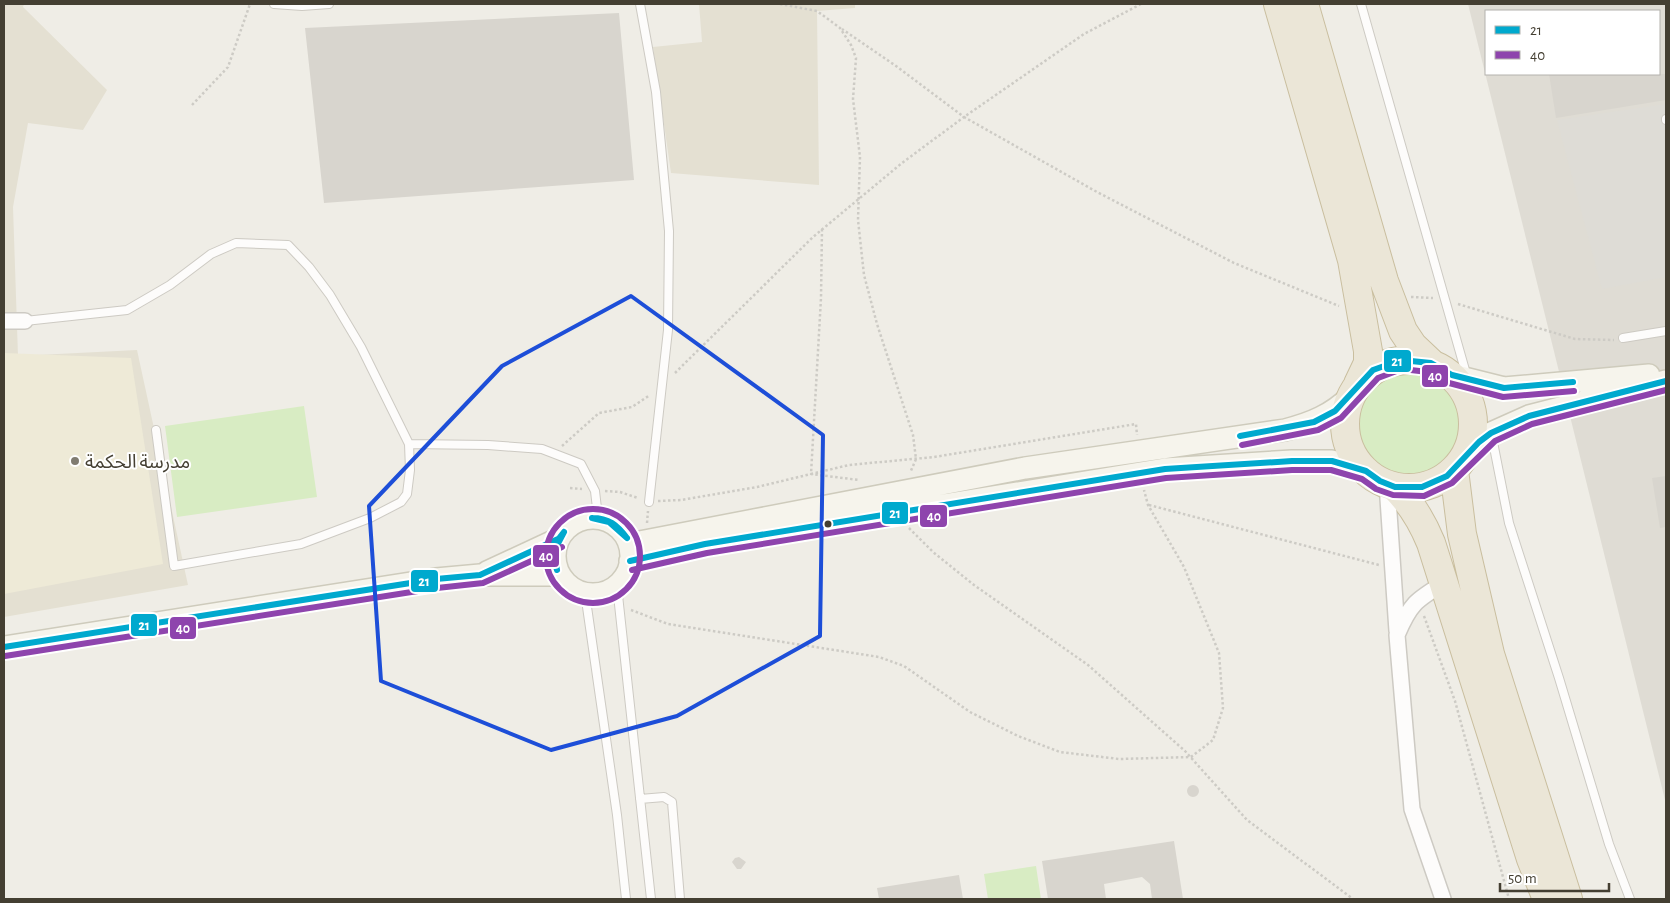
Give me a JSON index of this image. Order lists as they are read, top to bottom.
{
  "places": ["مدرسة الحكمة"],
  "lines": ["transit line 21", "transit line 40"],
  "legend": ["21", "40"],
  "scale_bar": "50 m"
}
